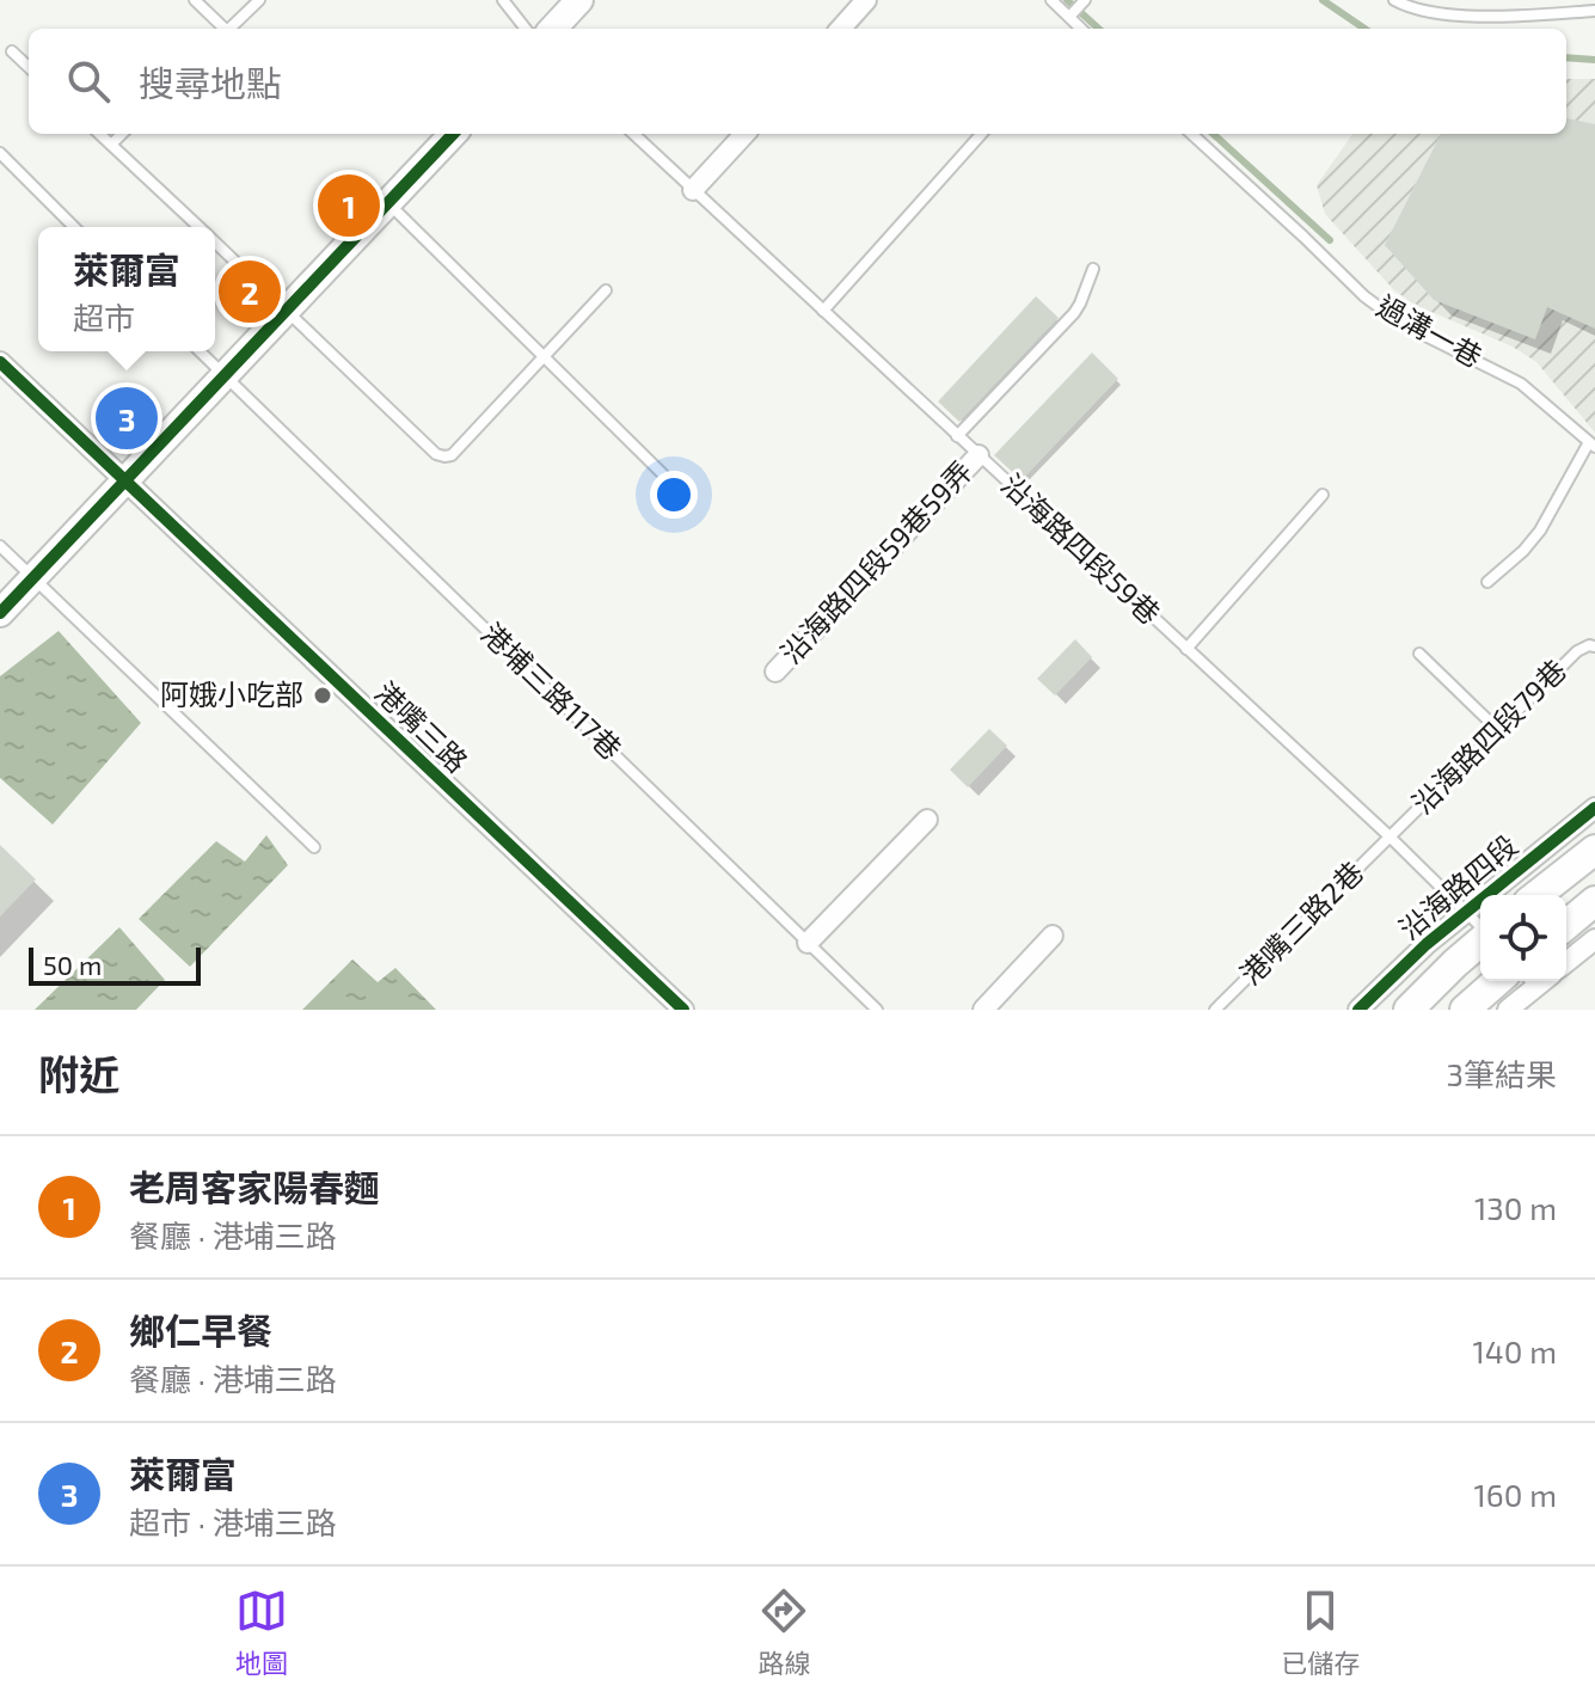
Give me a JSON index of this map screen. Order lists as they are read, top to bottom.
{
  "streets": {
    "main road": ["沿海路四段"],
    "street": ["沿海路四段59巷59弄", "港嘴三路"],
    "lane": [
      "過溝一巷",
      "沿海路四段59巷",
      "港埔三路117巷",
      "沿海路四段79巷",
      "港嘴三路2巷"
    ]
  },
  "crossings": [
    ["沿海路四段59巷", "沿海路四段59巷59弄"],
    ["沿海路四段59巷", "沿海路四段79巷"],
    ["沿海路四段59巷", "沿海路四段"],
    ["沿海路四段59巷", "港嘴三路2巷"],
    ["沿海路四段79巷", "港嘴三路2巷"]
  ],
  "places": ["阿娥小吃部"],
  "scale_bar": "50 m",
  "page": {
    "search": "搜尋地點",
    "pins": ["1", "2", "3"],
    "popup": ["萊爾富", "超市"],
    "scale": "50 m",
    "heading": ["附近", "3筆結果"],
    "list": [
      {
        "mark": "1",
        "name": "老周客家陽春麵",
        "note": "餐廳 · 港埔三路",
        "value": "130 m"
      },
      {
        "mark": "2",
        "name": "鄉仁早餐",
        "note": "餐廳 · 港埔三路",
        "value": "140 m"
      },
      {
        "mark": "3",
        "name": "萊爾富",
        "note": "超市 · 港埔三路",
        "value": "160 m"
      }
    ],
    "nav": ["地圖", "路線", "已儲存"]
  }
}
